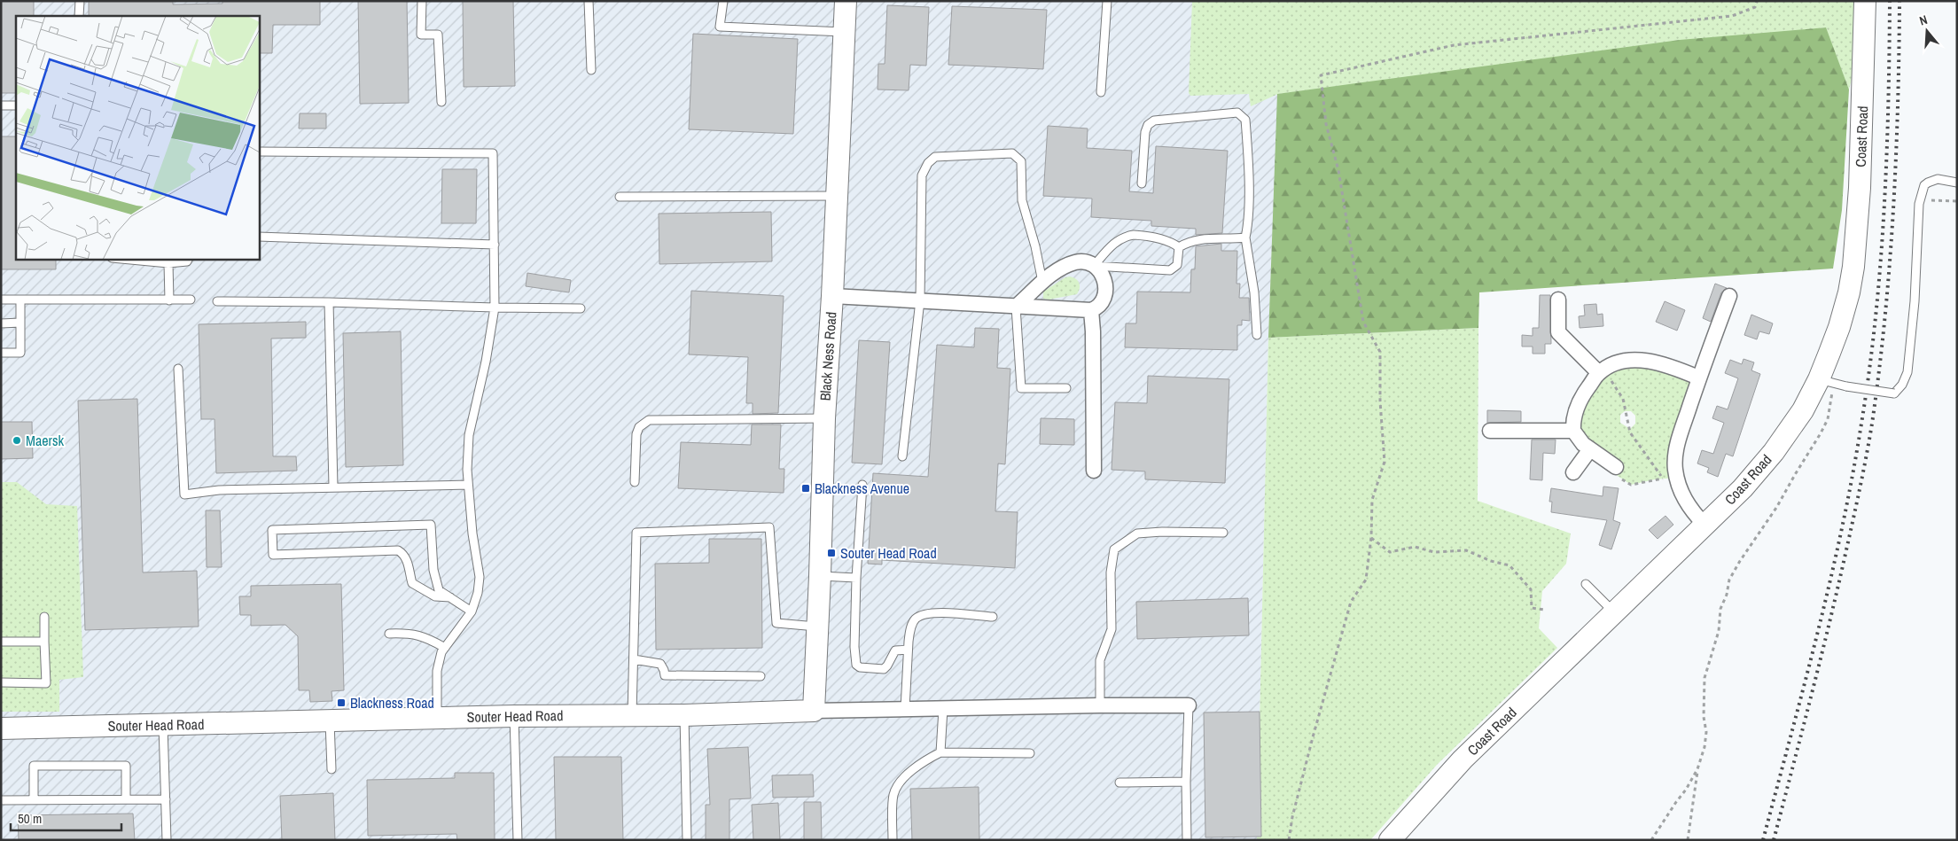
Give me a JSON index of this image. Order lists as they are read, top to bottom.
{
  "streets": {
    "street": ["Coast Road", "Black Ness Road", "Souter Head Road"]
  },
  "crossings": [
    ["Black Ness Road", "Souter Head Road"]
  ],
  "places": {
    "other": ["Maersk"],
    "transit": ["Blackness Avenue", "Souter Head Road", "Blackness Road"]
  },
  "scale_bar": "50 m",
  "north": "top"
}
